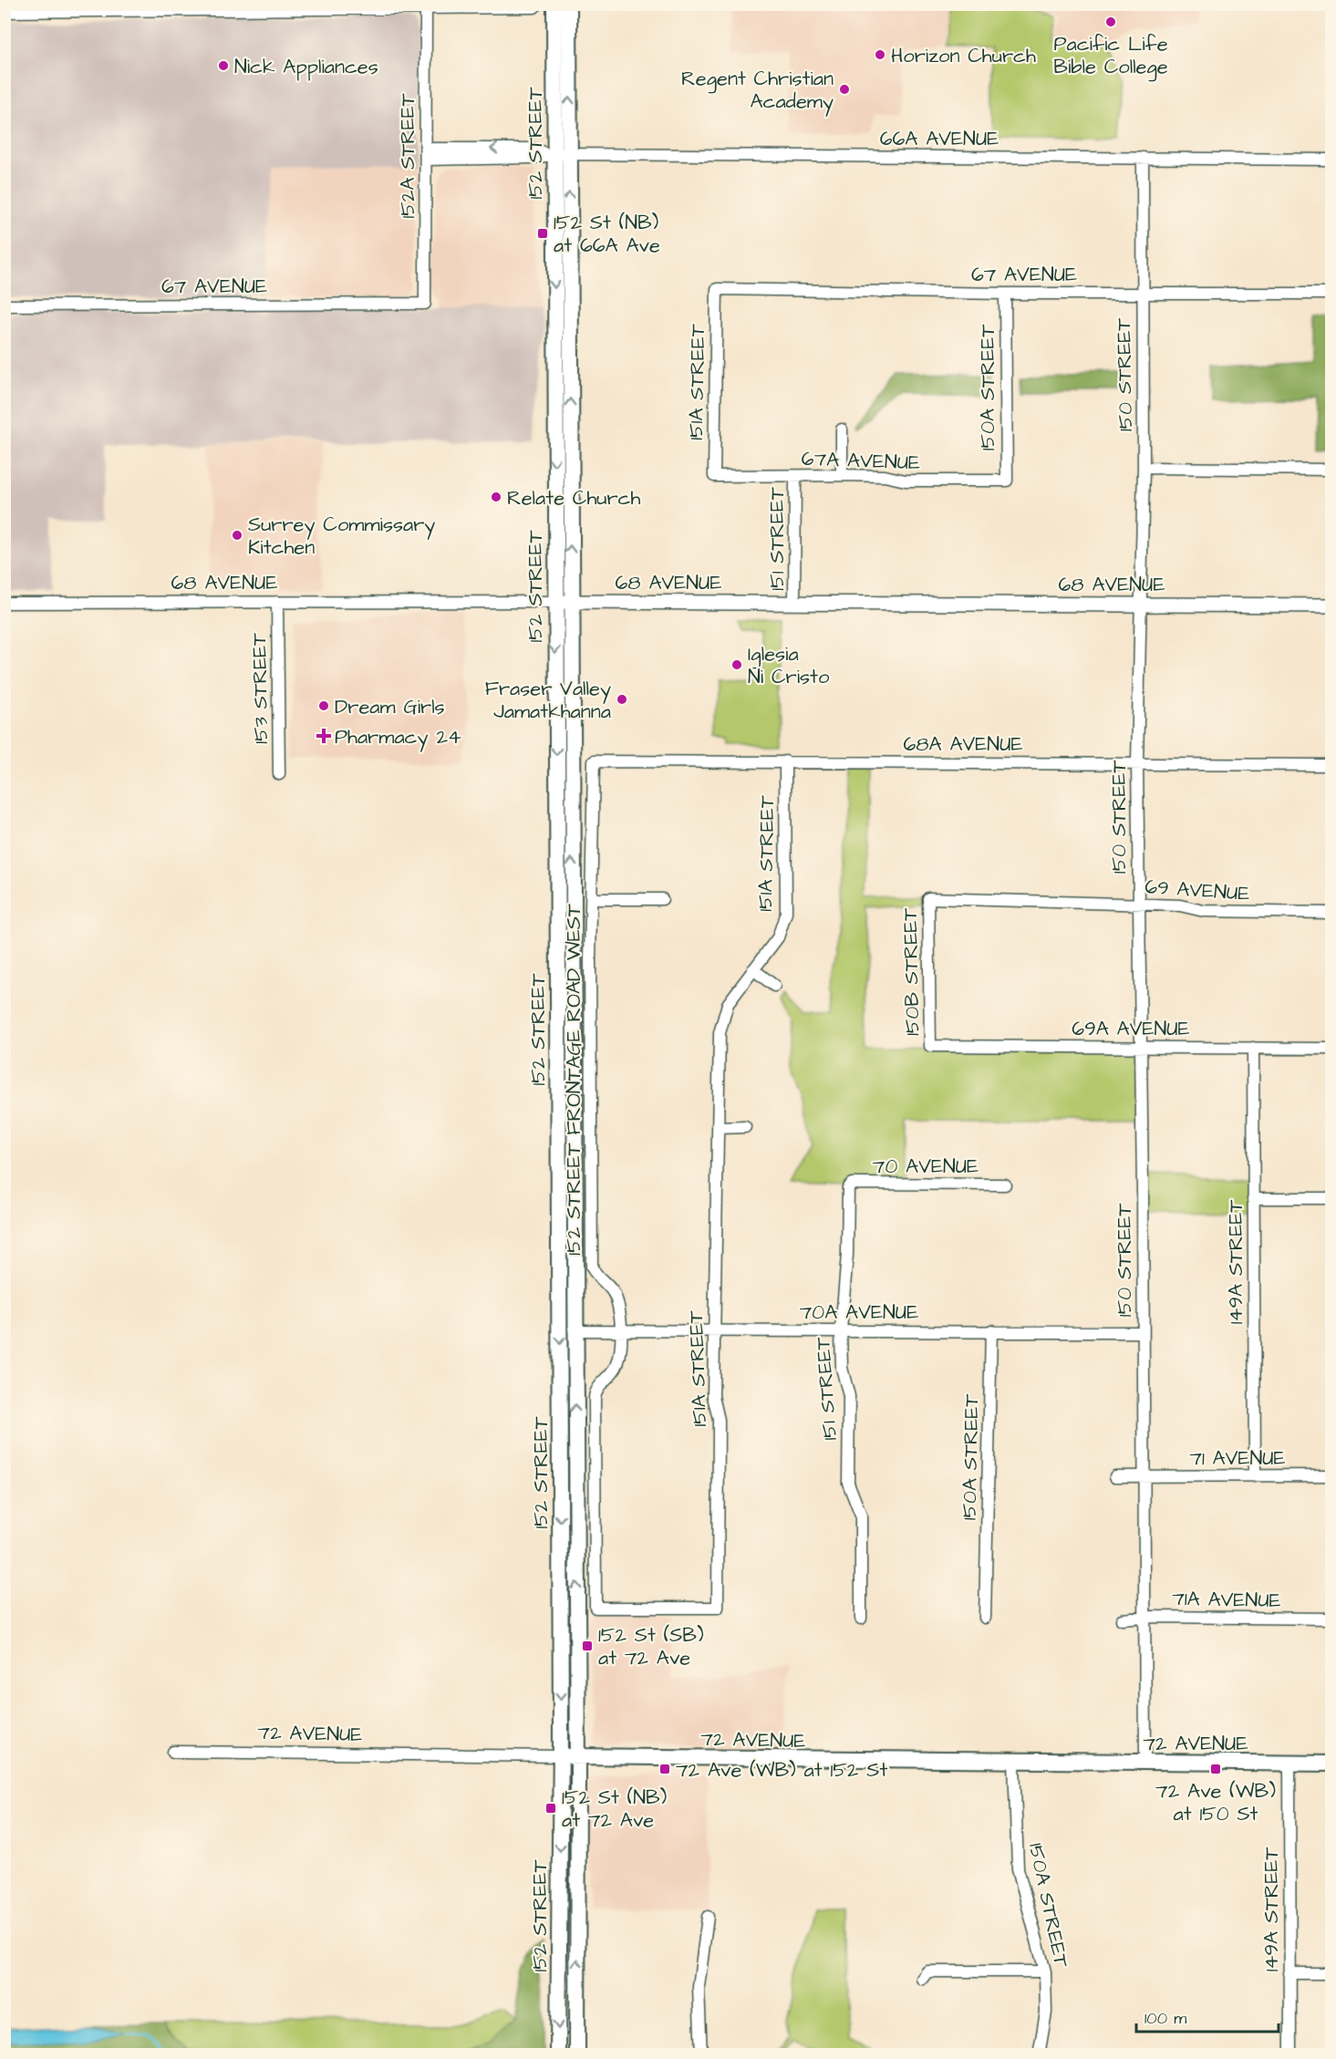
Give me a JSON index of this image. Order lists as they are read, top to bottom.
{
  "streets": {
    "main road": ["152 STREET", "72 AVENUE"],
    "street": [
      "66A AVENUE",
      "152A STREET",
      "67 AVENUE",
      "150 STREET",
      "151A STREET",
      "150A STREET",
      "67A AVENUE",
      "151 STREET",
      "68 AVENUE",
      "153 STREET",
      "68A AVENUE",
      "69 AVENUE",
      "150B STREET",
      "69A AVENUE",
      "152 STREET FRONTAGE ROAD WEST",
      "70 AVENUE",
      "149A STREET",
      "70A AVENUE",
      "71 AVENUE",
      "71A AVENUE"
    ]
  },
  "crossings": [
    ["66A AVENUE", "152 STREET"],
    ["66A AVENUE", "152A STREET"],
    ["66A AVENUE", "150 STREET"],
    ["152 STREET", "68 AVENUE"],
    ["152 STREET", "70A AVENUE"],
    ["152 STREET", "72 AVENUE"],
    ["152A STREET", "67 AVENUE"],
    ["67 AVENUE", "150 STREET"],
    ["67 AVENUE", "151A STREET"],
    ["67 AVENUE", "150A STREET"],
    ["150 STREET", "68 AVENUE"],
    ["150 STREET", "68A AVENUE"],
    ["150 STREET", "69 AVENUE"],
    ["150 STREET", "69A AVENUE"],
    ["150 STREET", "70A AVENUE"],
    ["150 STREET", "71 AVENUE"],
    ["150 STREET", "71A AVENUE"],
    ["150 STREET", "72 AVENUE"],
    ["151A STREET", "67A AVENUE"],
    ["151A STREET", "68A AVENUE"],
    ["151A STREET", "152 STREET FRONTAGE ROAD WEST"],
    ["151A STREET", "70A AVENUE"],
    ["150A STREET", "67A AVENUE"],
    ["150A STREET", "70A AVENUE"],
    ["150A STREET", "72 AVENUE"],
    ["67A AVENUE", "151 STREET"],
    ["151 STREET", "68 AVENUE"],
    ["151 STREET", "70 AVENUE"],
    ["151 STREET", "70A AVENUE"],
    ["68 AVENUE", "153 STREET"],
    ["68A AVENUE", "152 STREET FRONTAGE ROAD WEST"],
    ["69 AVENUE", "150B STREET"],
    ["150B STREET", "69A AVENUE"],
    ["69A AVENUE", "149A STREET"],
    ["152 STREET FRONTAGE ROAD WEST", "70A AVENUE"],
    ["149A STREET", "71 AVENUE"],
    ["149A STREET", "72 AVENUE"]
  ],
  "places": {
    "other": [
      "Pacific Life Bible College",
      "Horizon Church",
      "Nick Appliances",
      "Regent Christian Academy",
      "Relate Church",
      "Surrey Commissary Kitchen",
      "Iglesia Ni Cristo",
      "Fraser Valley Jamatkhanna",
      "Dream Girls"
    ],
    "transit": [
      "152 St (NB) at 66A Ave",
      "152 St (SB) at 72 Ave",
      "72 Ave (WB) at 152 St",
      "72 Ave (WB) at 150 St",
      "152 St (NB) at 72 Ave"
    ],
    "health": ["Pharmacy 24"]
  },
  "scale_bar": "100 m"
}
